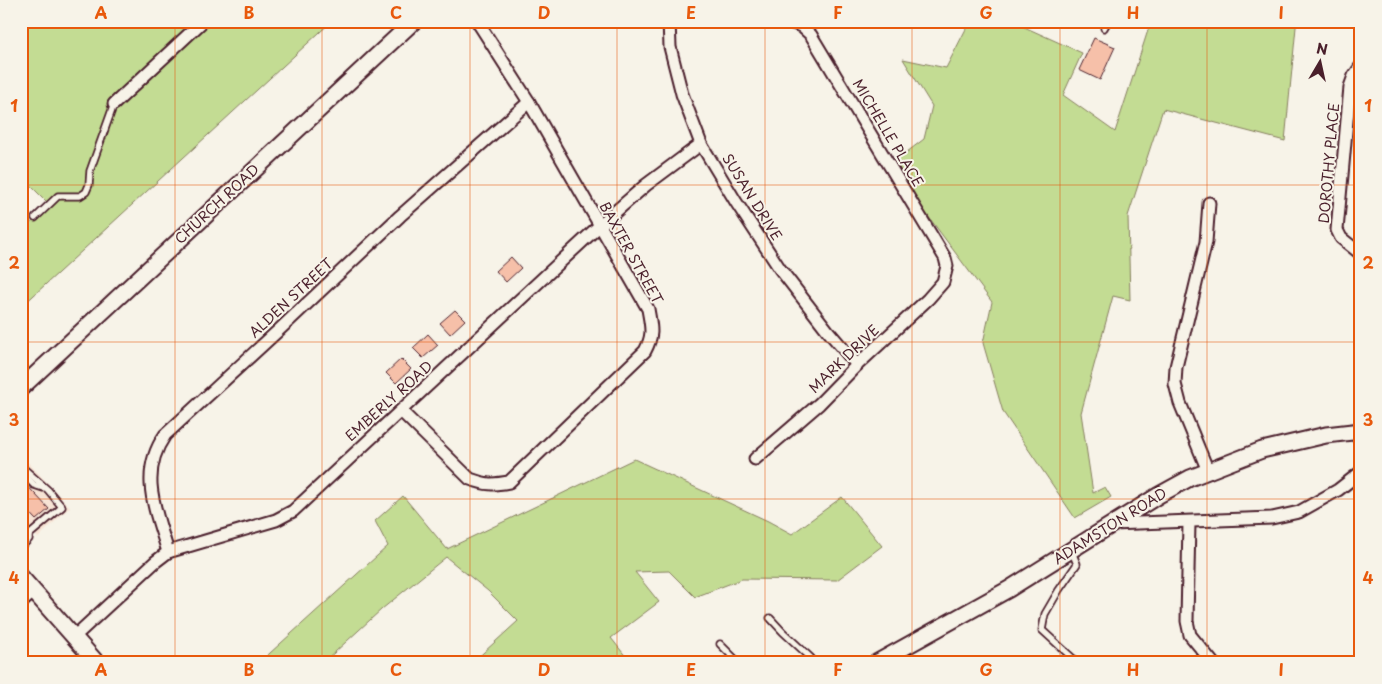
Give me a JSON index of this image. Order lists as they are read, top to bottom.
{
  "streets": {
    "street": [
      "MICHELLE PLACE",
      "DOROTHY PLACE",
      "SUSAN DRIVE",
      "CHURCH ROAD",
      "BAXTER STREET",
      "ALDEN STREET",
      "MARK DRIVE",
      "EMBERLY ROAD",
      "ADAMSTON ROAD"
    ]
  },
  "crossings": [
    ["MICHELLE PLACE", "MARK DRIVE"],
    ["SUSAN DRIVE", "MARK DRIVE"],
    ["SUSAN DRIVE", "EMBERLY ROAD"],
    ["BAXTER STREET", "ALDEN STREET"],
    ["BAXTER STREET", "EMBERLY ROAD"],
    ["ALDEN STREET", "EMBERLY ROAD"]
  ],
  "north": "top",
  "grid": {
    "columns": [
      "A",
      "B",
      "C",
      "D",
      "E",
      "F",
      "G",
      "H",
      "I"
    ],
    "rows": [
      "1",
      "2",
      "3",
      "4"
    ]
  }
}
